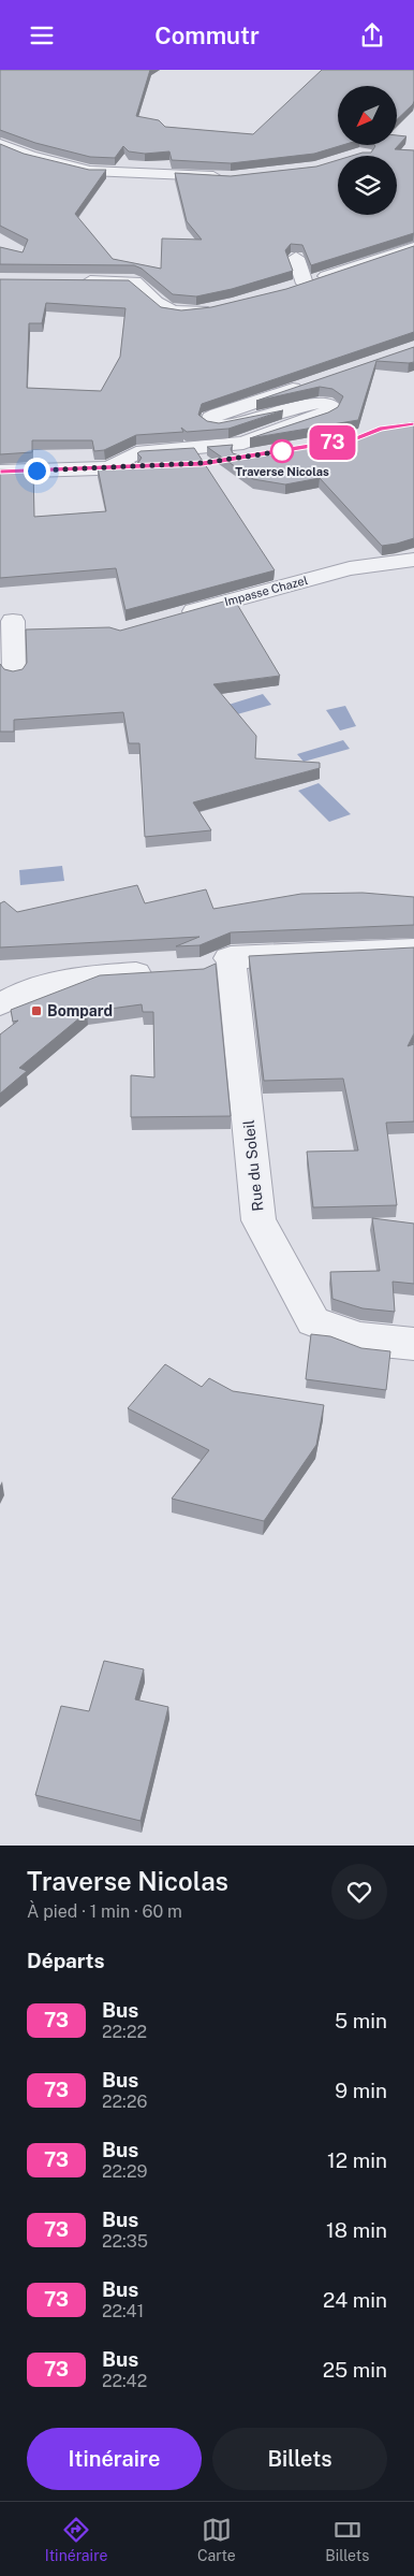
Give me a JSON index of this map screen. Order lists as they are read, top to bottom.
{
  "streets": {
    "street": ["Impasse Chazel", "Rue du Soleil"]
  },
  "places": {
    "other": ["Traverse Nicolas"],
    "transit": ["Bompard"]
  },
  "lines": ["bus line 73"],
  "north": "bottom left",
  "page": {
    "header": "Commutr",
    "on_map": "73",
    "heading": [
      ["Traverse Nicolas", "À pied · 1 min · 60 m"],
      "Départs"
    ],
    "list": [
      {
        "mark": "73",
        "name": "Bus",
        "note": "22:22",
        "value": "5 min"
      },
      {
        "mark": "73",
        "name": "Bus",
        "note": "22:26",
        "value": "9 min"
      },
      {
        "mark": "73",
        "name": "Bus",
        "note": "22:29",
        "value": "12 min"
      },
      {
        "mark": "73",
        "name": "Bus",
        "note": "22:35",
        "value": "18 min"
      },
      {
        "mark": "73",
        "name": "Bus",
        "note": "22:41",
        "value": "24 min"
      },
      {
        "mark": "73",
        "name": "Bus",
        "note": "22:42",
        "value": "25 min"
      }
    ],
    "buttons": ["Itinéraire", "Billets"],
    "tabs": ["Itinéraire", "Carte", "Billets"]
  }
}
